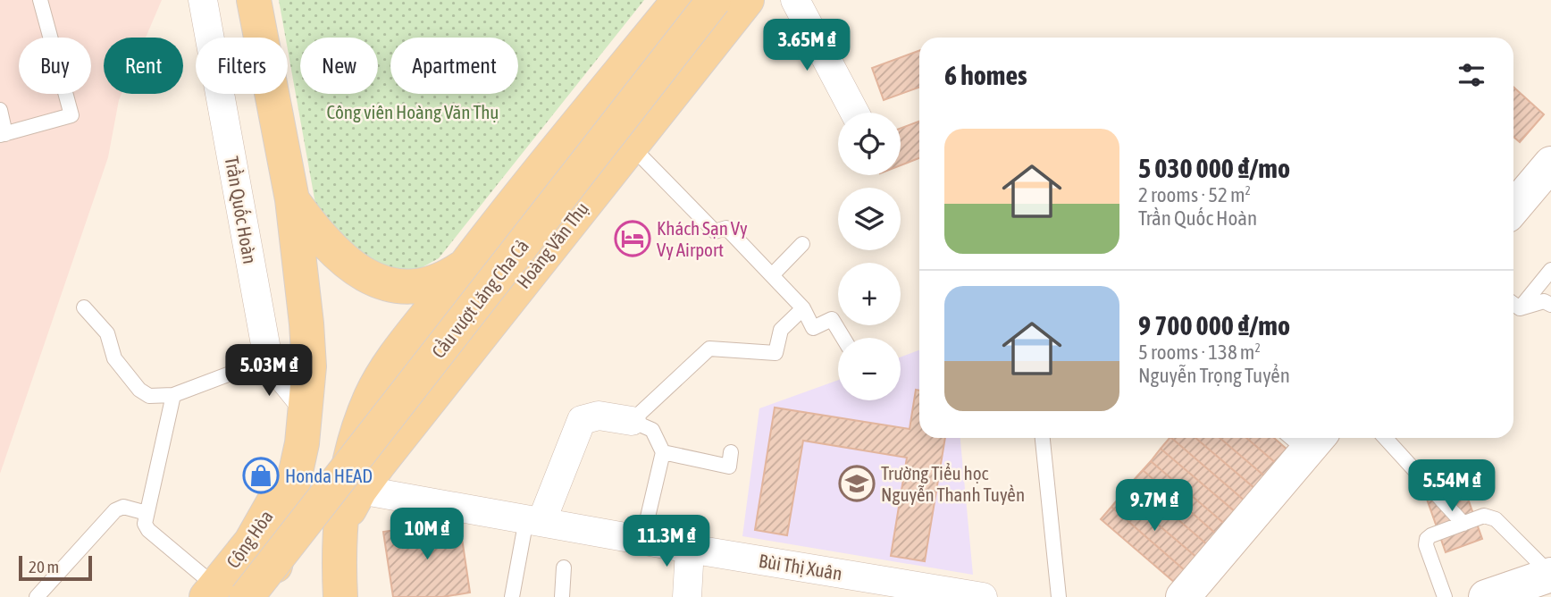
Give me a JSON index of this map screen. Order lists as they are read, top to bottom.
{
  "streets": {
    "main road": ["Hoàng Văn Thụ", "Cầu vượt Lăng Cha Cả", "Cộng Hòa"],
    "street": ["Trần Quốc Hoàn", "Bùi Thị Xuân"]
  },
  "crossings": [
    ["Hoàng Văn Thụ", "Bùi Thị Xuân"],
    ["Cầu vượt Lăng Cha Cả", "Cộng Hòa"]
  ],
  "parks": ["Công viên Hoàng Văn Thụ"],
  "places": {
    "hotel": ["Khách Sạn Vy Vy Airport"],
    "shop": ["Honda HEAD"],
    "school or university": ["Trường Tiểu học Nguyễn Thanh Tuyền"]
  },
  "scale_bar": "20 m",
  "page": {
    "price": [
      "3.65M ₫",
      "5.03M ₫",
      "5.54M ₫",
      "9.7M ₫",
      "10M ₫",
      "11.3M ₫"
    ],
    "chip": [
      "Buy",
      "Rent",
      "Filters",
      "New",
      "Apartment"
    ],
    "heading": "6 homes",
    "map_buttons": ["+", "−"],
    "list": [
      {
        "name": "5 030 000 ₫/mo",
        "note": "2 rooms · 52 m² · Trần Quốc Hoàn"
      },
      {
        "name": "9 700 000 ₫/mo",
        "note": "5 rooms · 138 m² · Nguyễn Trọng Tuyển"
      }
    ],
    "scale": "20 m"
  }
}
